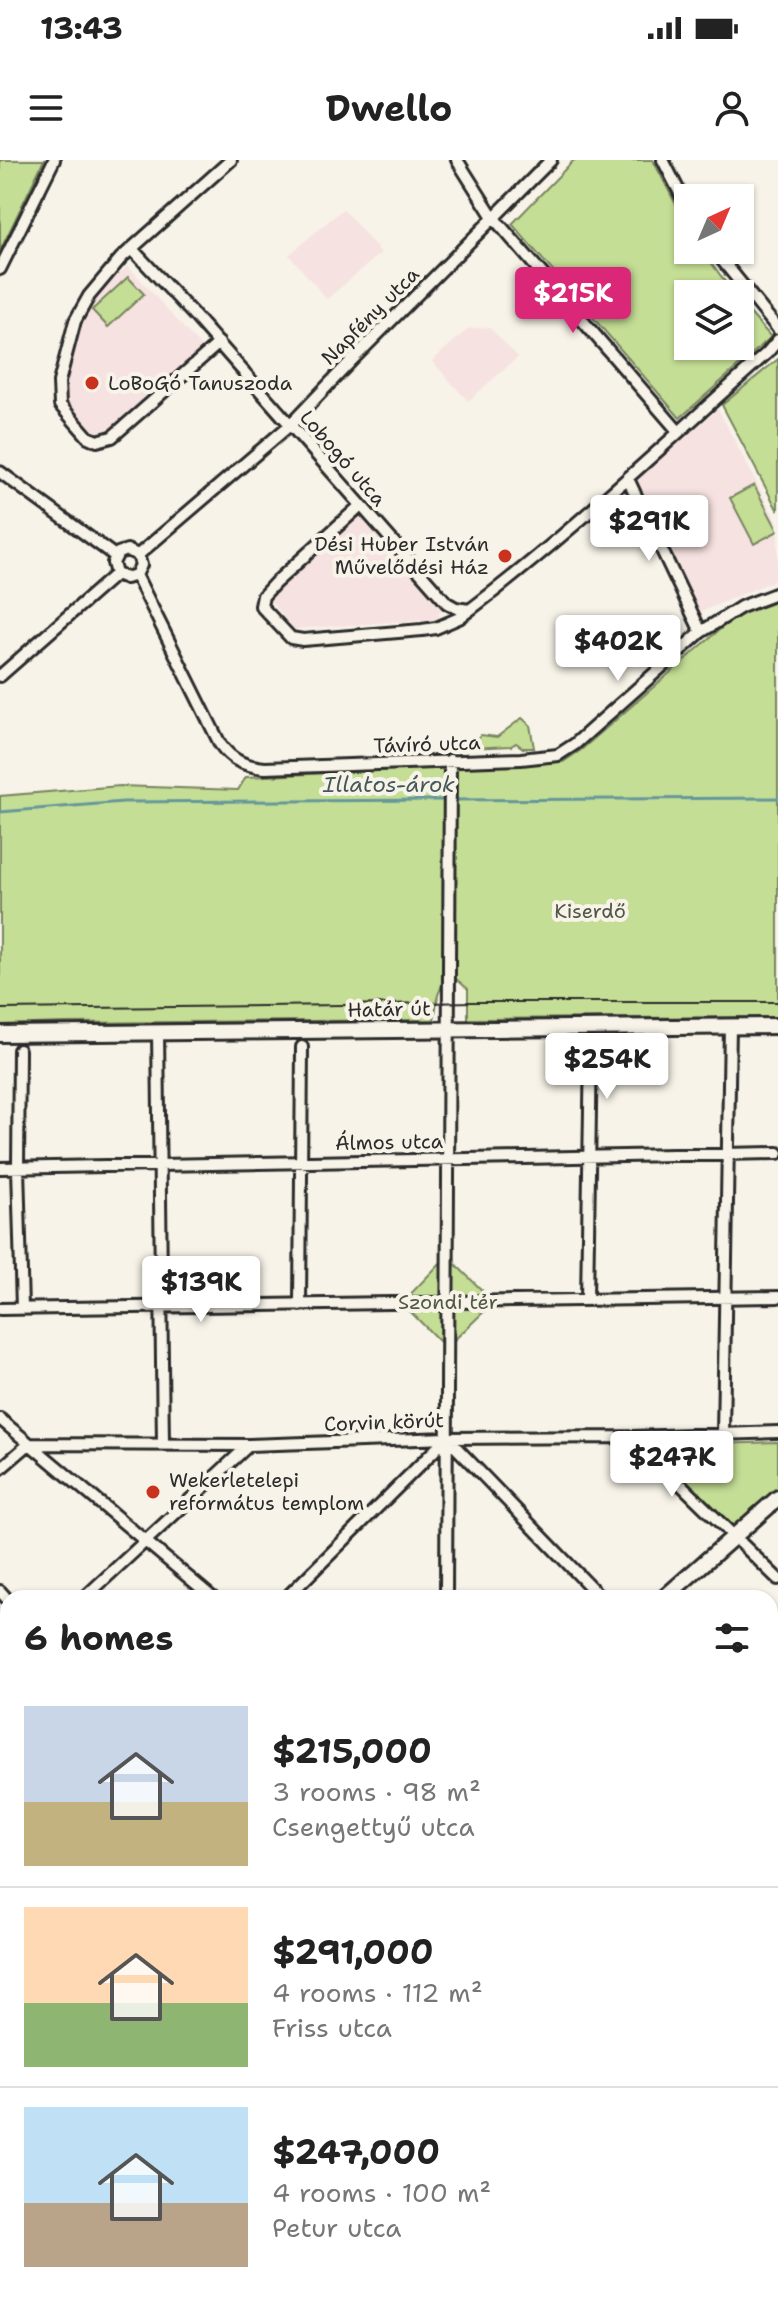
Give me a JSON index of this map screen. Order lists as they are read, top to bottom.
{
  "streets": {
    "main road": ["Határ út"],
    "street": [
      "Napfény utca",
      "Lobogó utca",
      "Távíró utca",
      "Álmos utca",
      "Corvin körút"
    ]
  },
  "crossings": [
    ["Napfény utca", "Lobogó utca"],
    ["Napfény utca", "Távíró utca"]
  ],
  "water": ["Illatos-árok"],
  "parks": ["Kiserdő", "Szondi tér"],
  "places": ["LoBoGó Tanuszoda", "Dési Huber István Művelődési Ház", "Wekerletelepi református templom"],
  "north": "top right",
  "page": {
    "status": "13:43",
    "header": "Dwello",
    "price": [
      "$215K",
      "$291K",
      "$402K",
      "$254K",
      "$139K",
      "$247K"
    ],
    "heading": "6 homes",
    "list": [
      {
        "name": "$215,000",
        "note": "3 rooms · 98 m² · Csengettyű utca"
      },
      {
        "name": "$291,000",
        "note": "4 rooms · 112 m² · Friss utca"
      },
      {
        "name": "$247,000",
        "note": "4 rooms · 100 m² · Petur utca"
      }
    ]
  }
}
